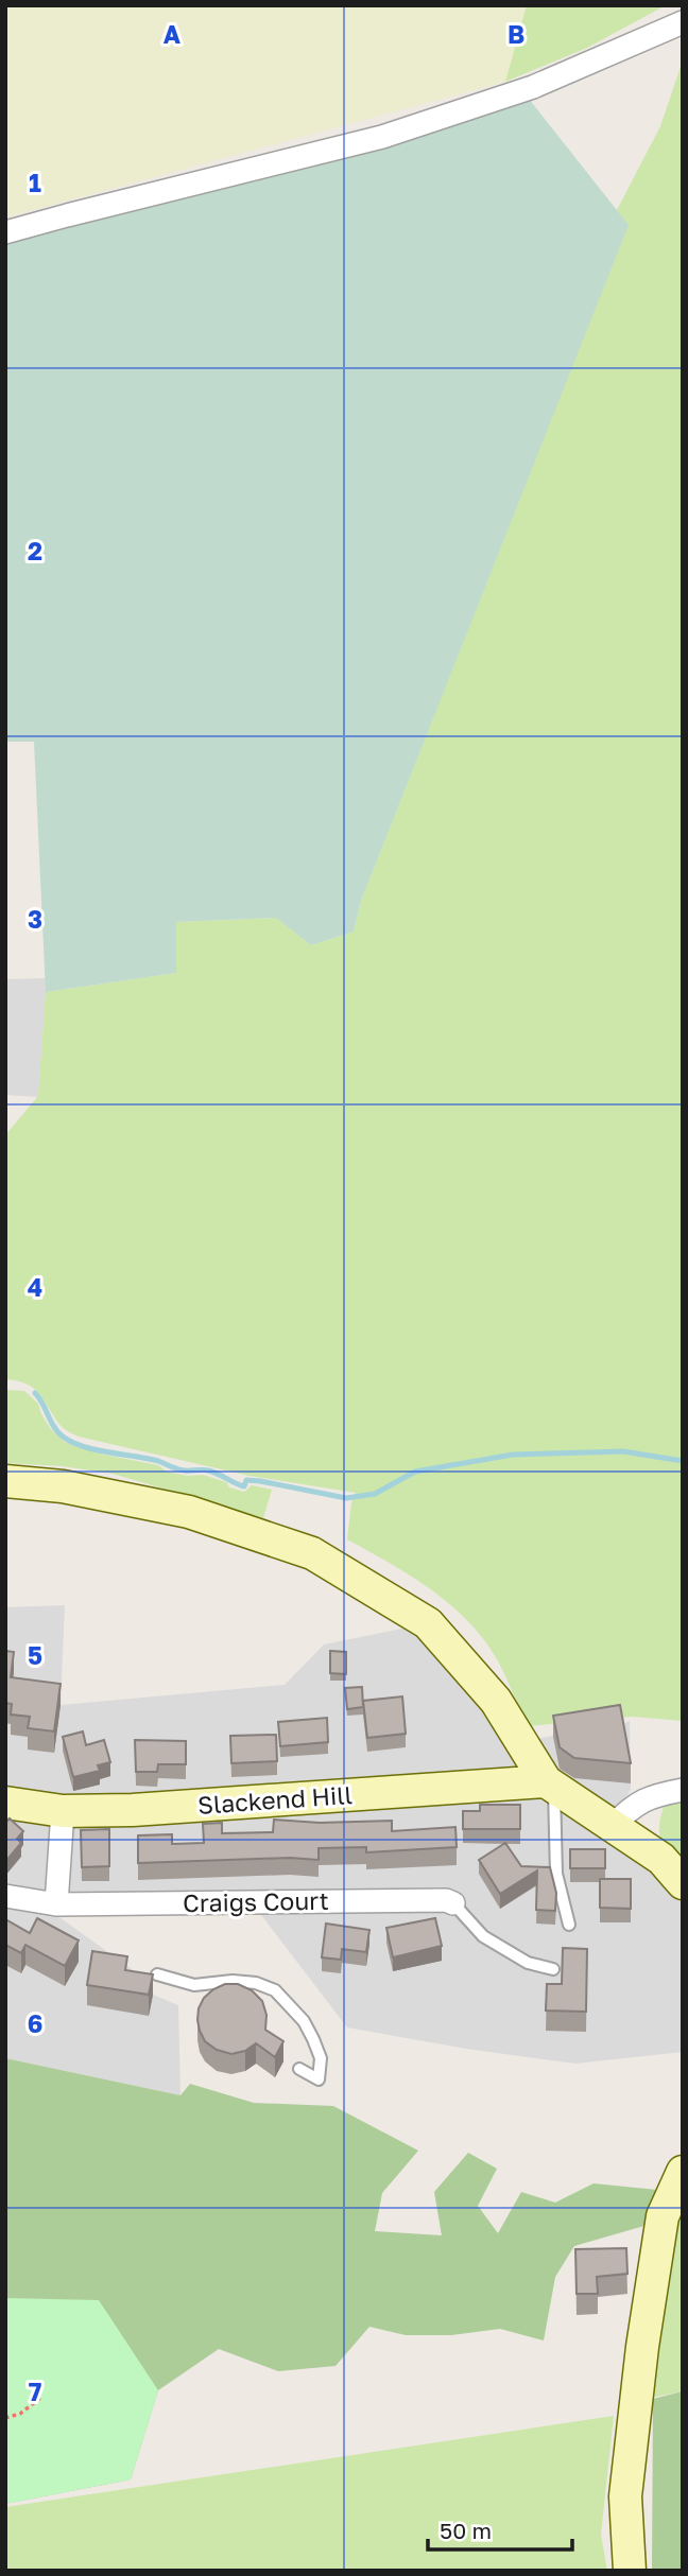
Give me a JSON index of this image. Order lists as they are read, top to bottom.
{
  "streets": {
    "main road": ["Slackend Hill"],
    "street": ["Craigs Court"]
  },
  "scale_bar": "50 m",
  "grid": {
    "columns": ["A", "B"],
    "rows": [
      "1",
      "2",
      "3",
      "4",
      "5",
      "6",
      "7"
    ]
  }
}
